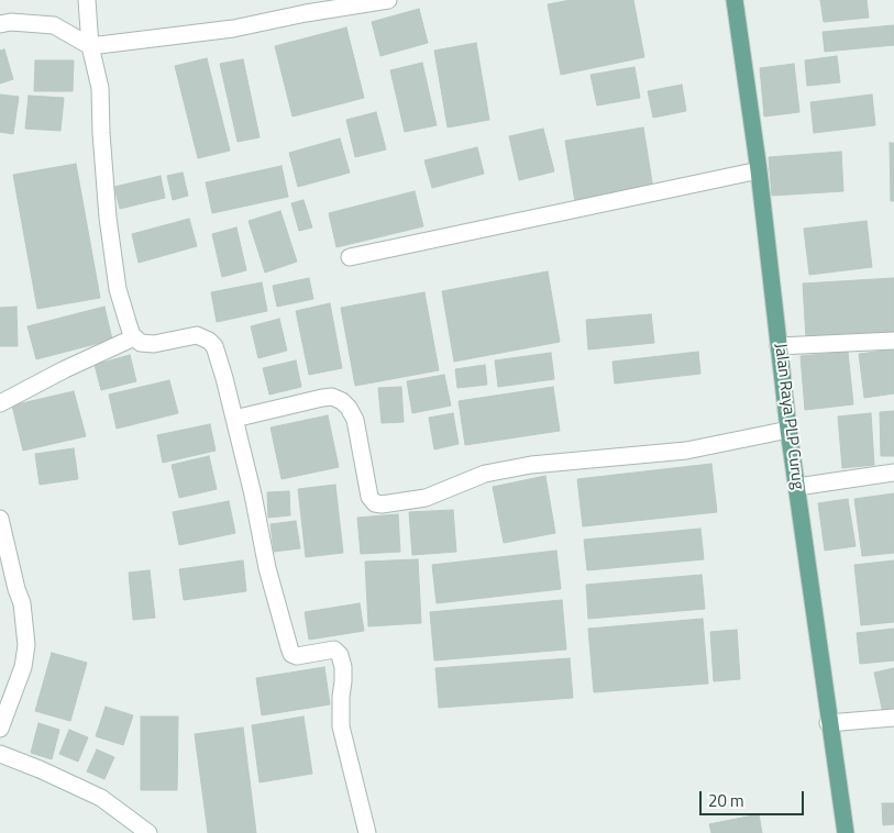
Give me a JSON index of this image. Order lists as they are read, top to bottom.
{
  "streets": {
    "main road": ["Jalan Raya PLP Curug"]
  },
  "scale_bar": "20 m"
}
